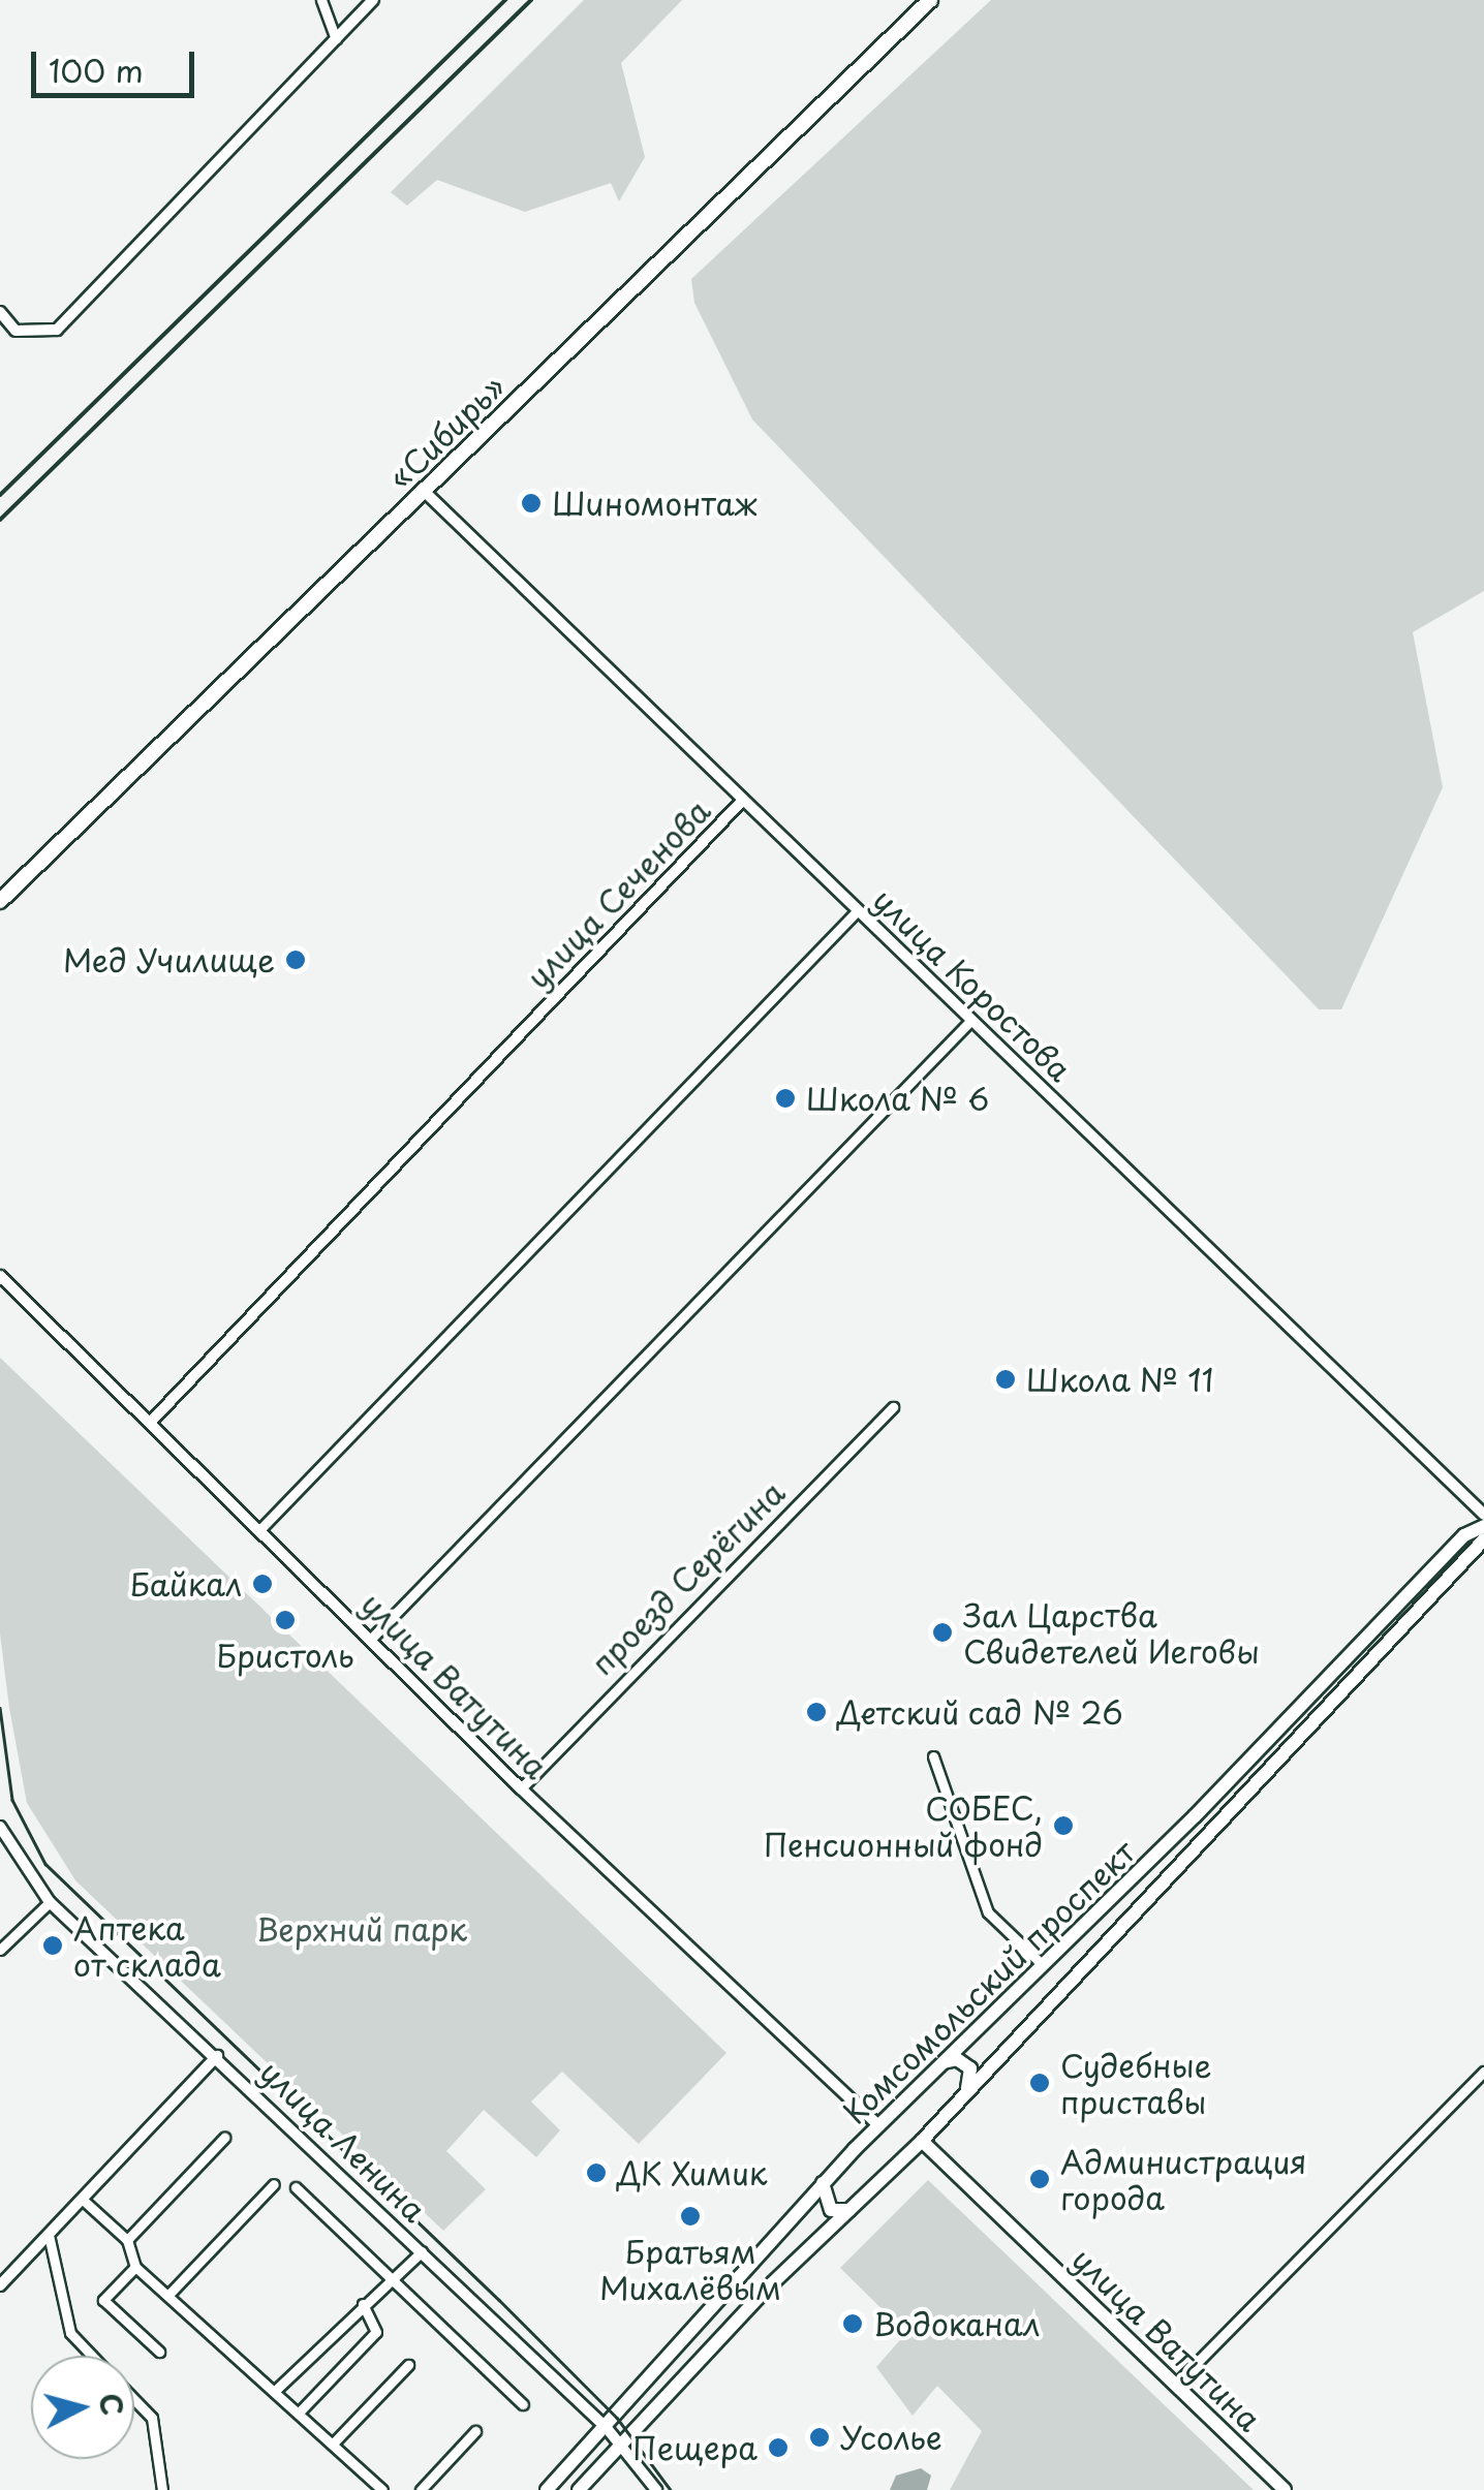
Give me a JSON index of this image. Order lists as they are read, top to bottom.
{
  "streets": {
    "main road": ["«Сибирь»", "улица Ватутина", "Комсомольский проспект"],
    "street": [
      "улица Сеченова",
      "улица Коростова",
      "проезд Серёгина",
      "улица Ленина"
    ]
  },
  "crossings": [
    ["«Сибирь»", "улица Коростова"],
    ["улица Сеченова", "улица Коростова"],
    ["улица Сеченова", "улица Ватутина"],
    ["проезд Серёгина", "улица Ватутина"],
    ["улица Ватутина", "Комсомольский проспект"],
    ["Комсомольский проспект", "улица Ленина"]
  ],
  "parks": ["Верхний парк"],
  "places": [
    "Шиномонтаж",
    "Мед Училище",
    "Школа № 6",
    "Школа № 11",
    "Байкал",
    "Бристоль",
    "Зал Царства Свидетелей Иеговы",
    "Детский сад № 26",
    "СОБЕС, Пенсионный фонд",
    "Аптека от склада",
    "Судебные приставы",
    "ДК Химик",
    "Администрация города",
    "Братьям Михалёвым",
    "Водоканал",
    "Усолье",
    "Пещера"
  ],
  "scale_bar": "100 m",
  "north": "right"
}
